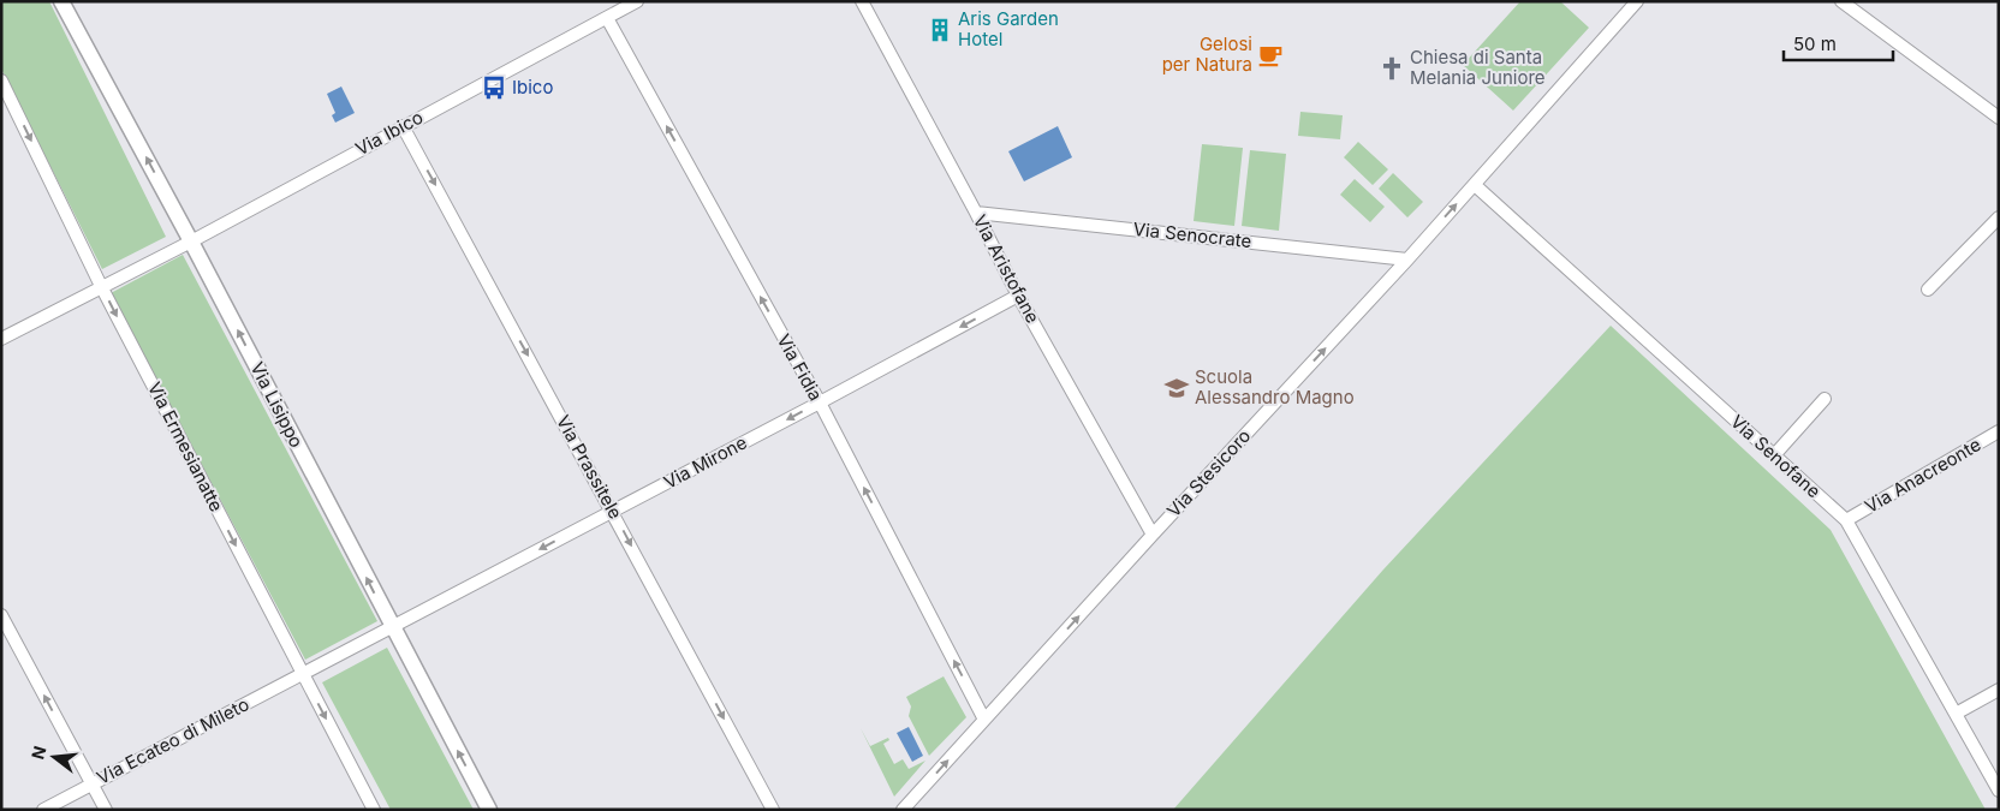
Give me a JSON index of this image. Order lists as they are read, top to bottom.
{
  "streets": {
    "street": [
      "Via Ibico",
      "Via Senocrate",
      "Via Aristofane",
      "Via Fidia",
      "Via Lisippo",
      "Via Ermesianatte",
      "Via Senofane",
      "Via Mirone",
      "Via Prassitele",
      "Via Stesicoro",
      "Via Anacreonte",
      "Via Ecateo di Mileto"
    ]
  },
  "crossings": [
    ["Via Ibico", "Via Fidia"],
    ["Via Ibico", "Via Lisippo"],
    ["Via Ibico", "Via Ermesianatte"],
    ["Via Ibico", "Via Prassitele"],
    ["Via Senocrate", "Via Aristofane"],
    ["Via Senocrate", "Via Stesicoro"],
    ["Via Aristofane", "Via Mirone"],
    ["Via Aristofane", "Via Stesicoro"],
    ["Via Fidia", "Via Mirone"],
    ["Via Fidia", "Via Stesicoro"],
    ["Via Lisippo", "Via Mirone"],
    ["Via Lisippo", "Via Ecateo di Mileto"],
    ["Via Ermesianatte", "Via Ecateo di Mileto"],
    ["Via Senofane", "Via Stesicoro"],
    ["Via Senofane", "Via Anacreonte"],
    ["Via Mirone", "Via Prassitele"],
    ["Via Mirone", "Via Ecateo di Mileto"]
  ],
  "one_way": [
    "Via Fidia",
    "Via Lisippo",
    "Via Ermesianatte",
    "Via Mirone",
    "Via Prassitele",
    "Via Stesicoro"
  ],
  "places": {
    "building": ["Aris Garden Hotel"],
    "cafe": ["Gelosi per Natura"],
    "church": ["Chiesa di Santa Melania Juniore"],
    "bus stop": ["Ibico"],
    "school or university": ["Scuola Alessandro Magno"]
  },
  "scale_bar": "50 m",
  "north": "left"
}
